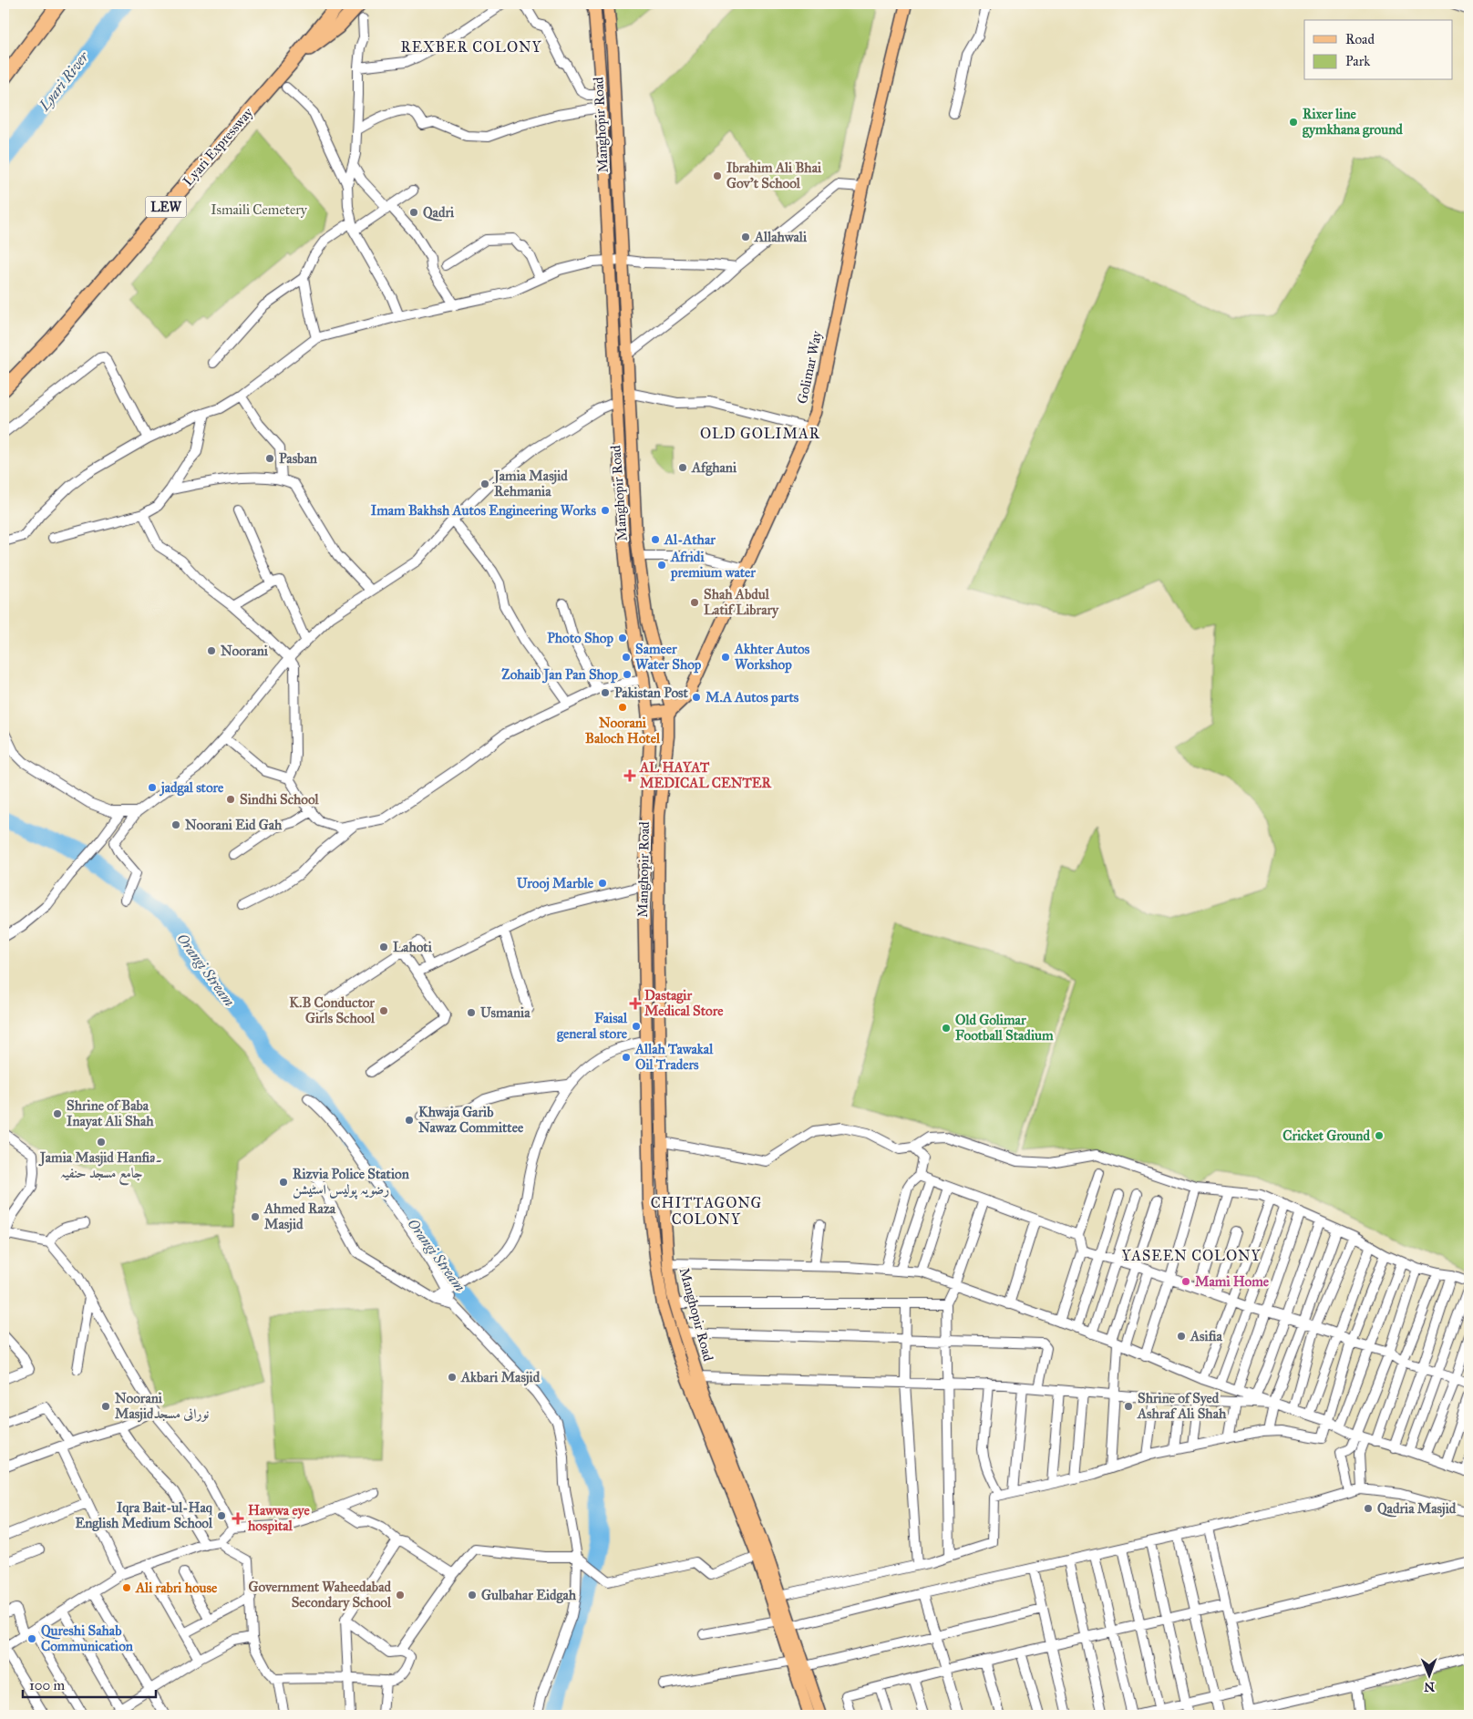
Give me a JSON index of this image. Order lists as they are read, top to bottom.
{
  "streets": {
    "highway": ["Lyari Expressway", "LEW"],
    "main road": ["Manghopir Road", "Golimar Way"]
  },
  "crossings": [
    ["Manghopir Road", "Golimar Way"],
    ["Lyari Expressway", "LEW"]
  ],
  "districts": [
    "REXBER COLONY",
    "OLD GOLIMAR",
    "CHITTAGONG COLONY",
    "YASEEN COLONY"
  ],
  "water": ["Lyari River", "Orangi Stream"],
  "parks": ["Ismaili Cemetery"],
  "places": {
    "other": [
      "Rixer line gymkhana ground",
      "Ibrahim Ali Bhai Gov't School",
      "Qadri",
      "Allahwali",
      "Pasban",
      "Afghani",
      "Jamia Masjid Rehmania",
      "Imam Bakhsh Autos Engineering Works",
      "Al-Athar",
      "Afridi premium water",
      "Shah Abdul Latif Library",
      "Photo Shop",
      "Noorani",
      "Sameer Water Shop",
      "Akhter Autos Workshop",
      "Zohaib Jan Pan Shop",
      "Pakistan Post",
      "M.A Autos parts",
      "Noorani Baloch Hotel",
      "jadgal store",
      "Sindhi School",
      "Noorani Eid Gah",
      "Urooj Marble",
      "Lahoti",
      "K.B Conductor Girls School",
      "Usmania",
      "Faisal general store",
      "Old Golimar Football Stadium",
      "Allah Tawakal Oil Traders",
      "Shrine of Baba Inayat Ali Shah",
      "Khwaja Garib Nawaz Committee",
      "Cricket Ground",
      "Jamia Masjid Hanfia۔ جامع مسجد حنفیہ",
      "Rizvia Police Station رضویہ پولیس اسٹیشن",
      "Ahmed Raza Masjid",
      "Mami Home",
      "Asifia",
      "Akbari Masjid",
      "Noorani Masjidنورانی مسجد",
      "Shrine of Syed Ashraf Ali Shah",
      "Qadria Masjid",
      "Iqra Bait-ul-Haq English Medium School",
      "Ali rabri house",
      "Government Waheedabad Secondary School",
      "Gulbahar Eidgah",
      "Qureshi Sahab Communication"
    ],
    "health": ["AL HAYAT MEDICAL CENTER", "Dastagir Medical Store", "Hawwa eye hospital"]
  },
  "legend": ["Road", "Park"],
  "scale_bar": "100 m",
  "north": "bottom"
}
